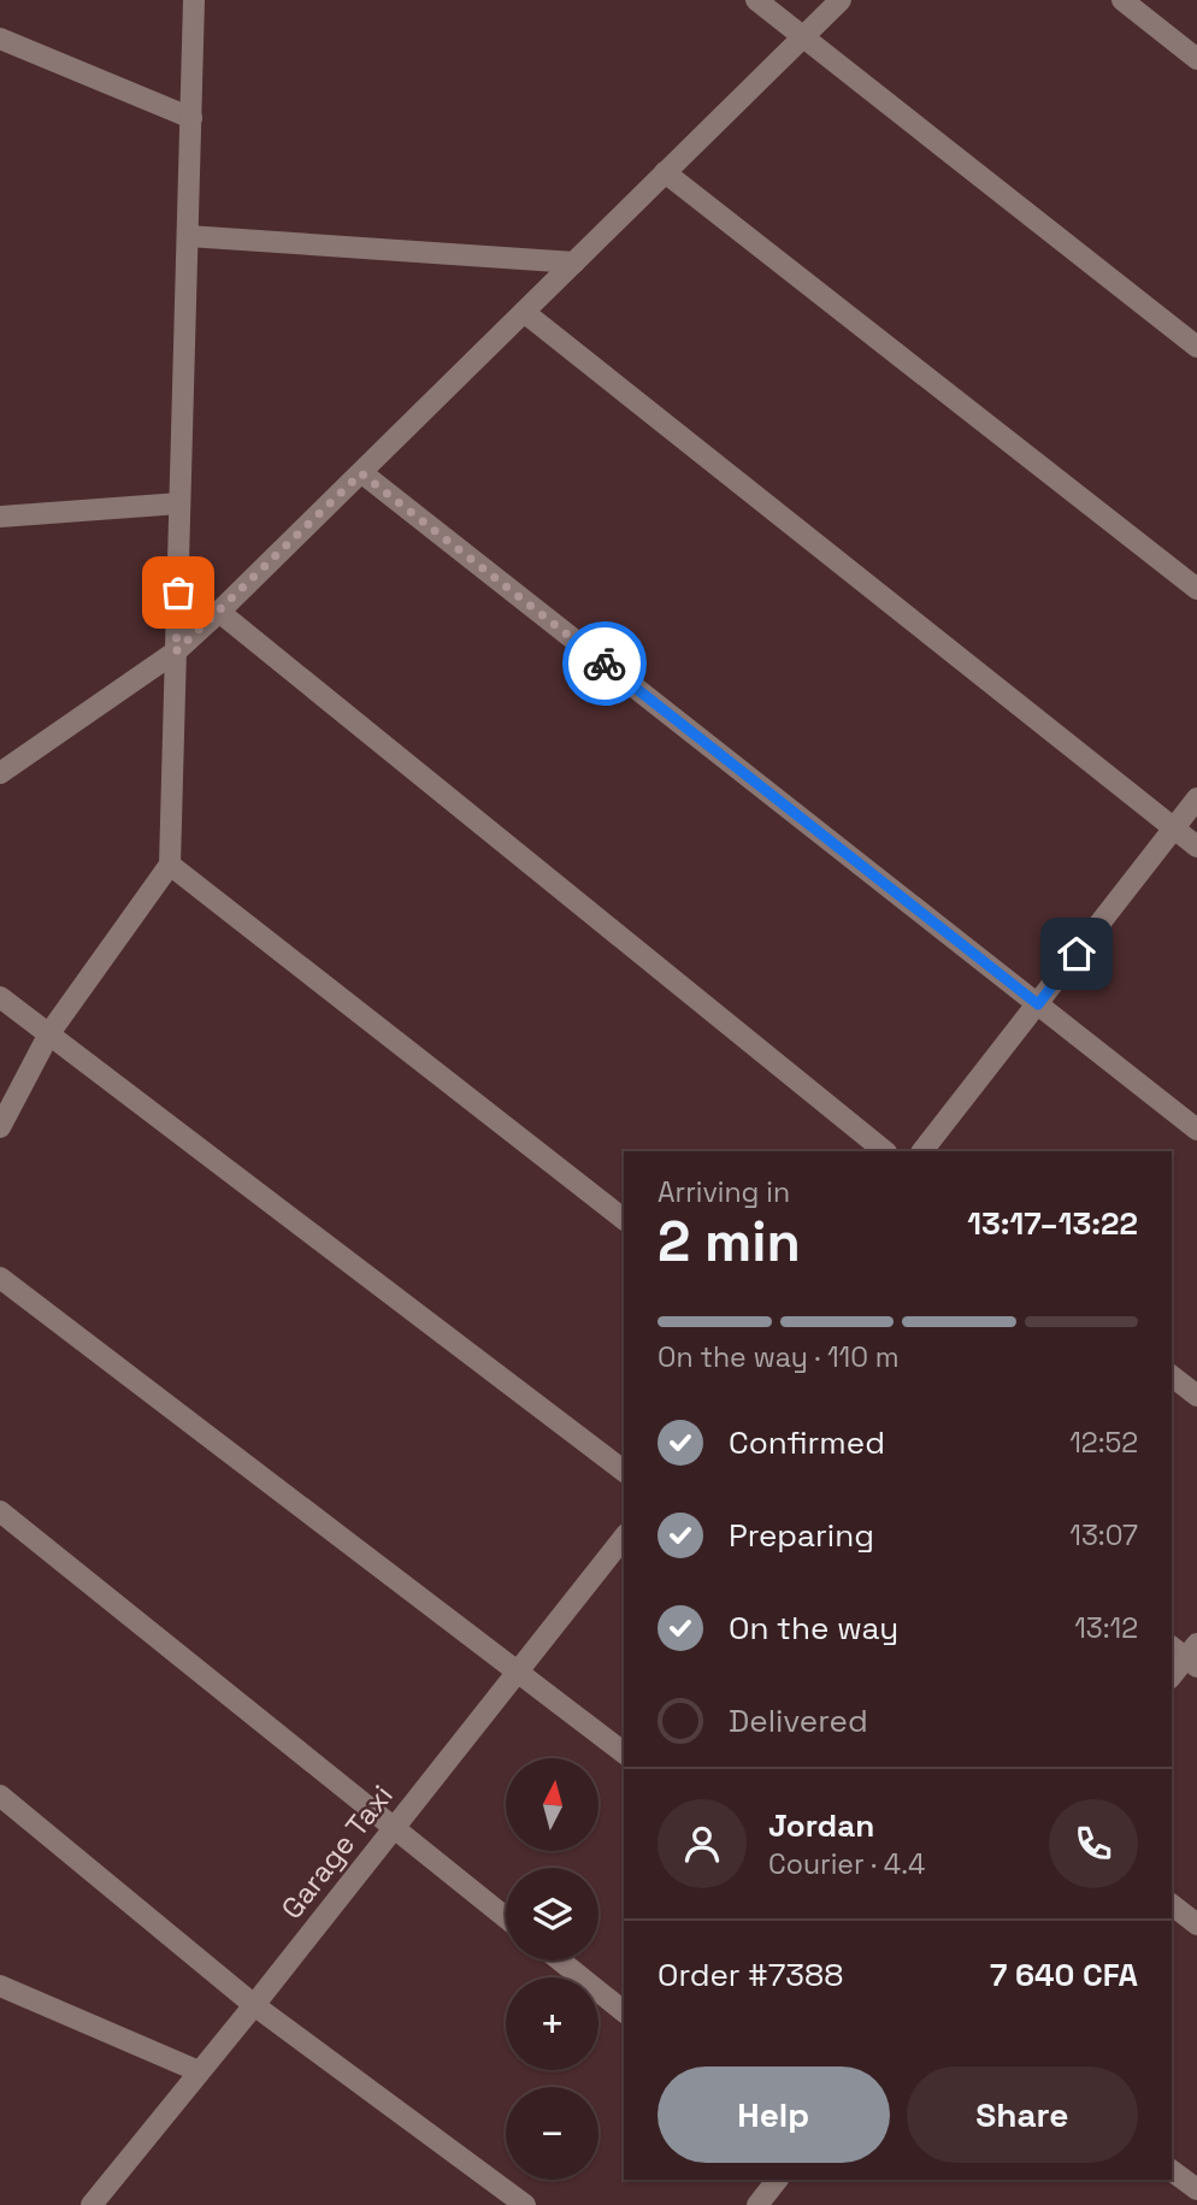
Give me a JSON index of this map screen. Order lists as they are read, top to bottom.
{
  "streets": {
    "street": ["Garage Taxi"]
  },
  "north": "top",
  "page": {
    "heading": ["2 min", "Arriving in", "13:17–13:22"],
    "panel": [
      "Jordan",
      "Courier · 4.4",
      "Order #7388",
      "7 640 CFA"
    ],
    "bar": "On the way · 110 m",
    "list": [
      ["Confirmed", "12:52"],
      ["Preparing", "13:07"],
      ["On the way", "13:12"],
      "Delivered"
    ],
    "map_buttons": ["+", "−"],
    "buttons": ["Help", "Share"]
  }
}
